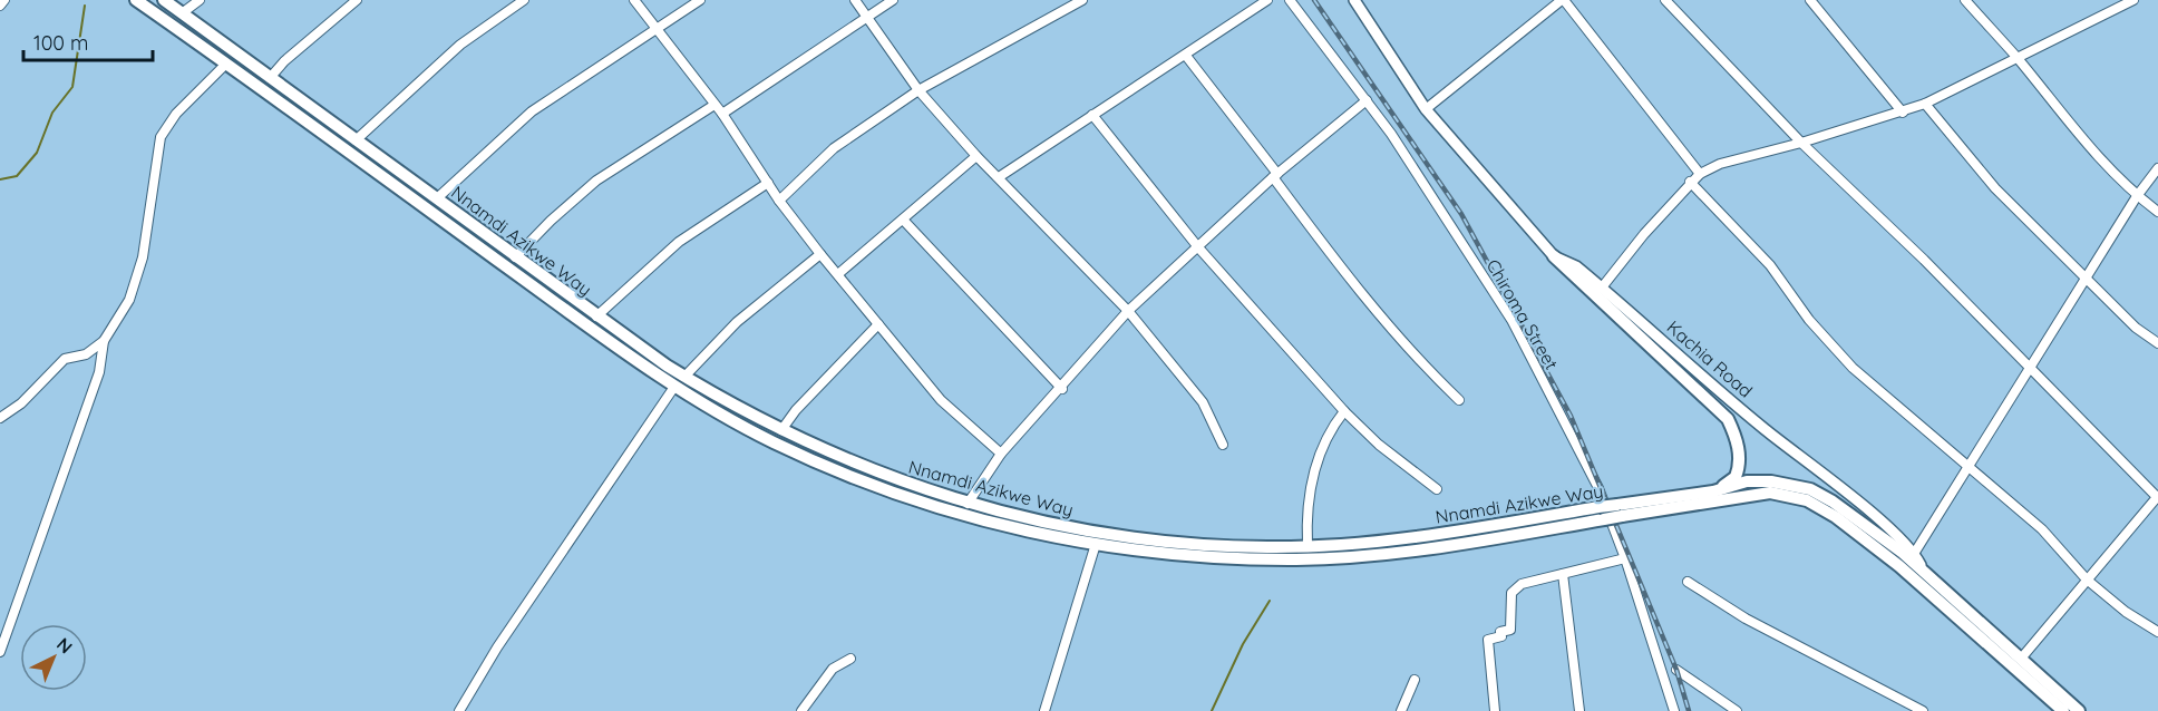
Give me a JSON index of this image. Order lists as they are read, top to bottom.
{
  "streets": {
    "highway": ["Nnamdi Azikwe Way", "Kachia Road"],
    "street": ["Chiroma Street"]
  },
  "crossings": [
    ["Nnamdi Azikwe Way", "Kachia Road"]
  ],
  "scale_bar": "100 m",
  "north": "top right"
}
